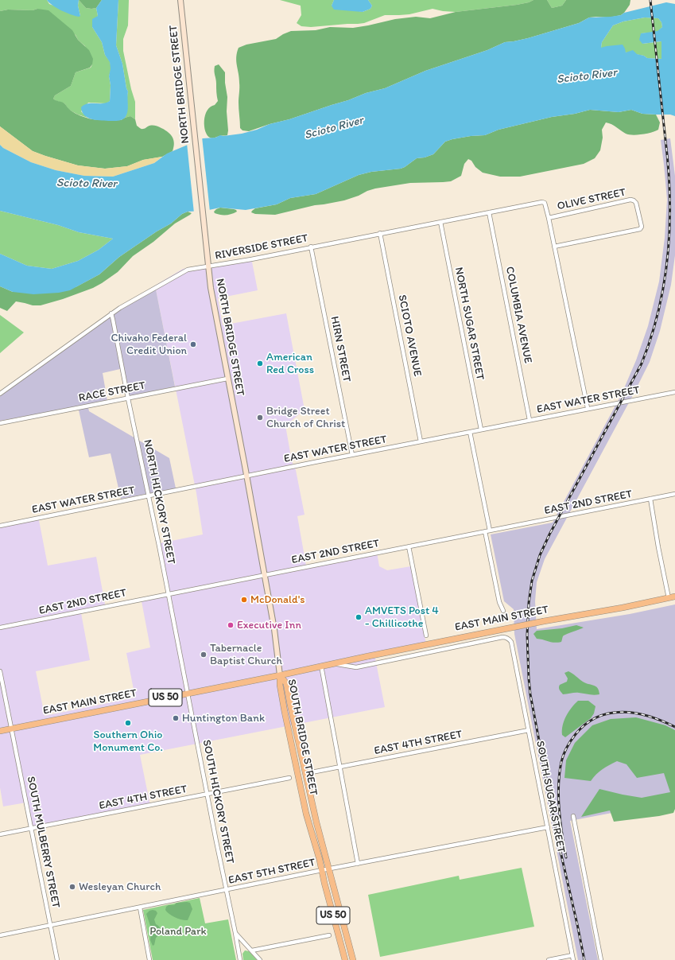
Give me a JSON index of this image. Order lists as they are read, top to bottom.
{
  "streets": {
    "main road": [
      "NORTH BRIDGE STREET",
      "EAST MAIN STREET",
      "US 50",
      "SOUTH BRIDGE STREET"
    ],
    "street": [
      "OLIVE STREET",
      "RIVERSIDE STREET",
      "COLUMBIA AVENUE",
      "NORTH SUGAR STREET",
      "SCIOTO AVENUE",
      "HIRN STREET",
      "RACE STREET",
      "EAST WATER STREET",
      "NORTH HICKORY STREET",
      "EAST 2ND STREET",
      "EAST 4TH STREET",
      "SOUTH SUGAR STREET",
      "SOUTH HICKORY STREET",
      "SOUTH MULBERRY STREET",
      "EAST 5TH STREET"
    ]
  },
  "crossings": [
    ["NORTH BRIDGE STREET", "RIVERSIDE STREET"],
    ["NORTH BRIDGE STREET", "RACE STREET"],
    ["NORTH BRIDGE STREET", "EAST WATER STREET"],
    ["NORTH BRIDGE STREET", "EAST 2ND STREET"],
    ["NORTH BRIDGE STREET", "EAST MAIN STREET"],
    ["NORTH BRIDGE STREET", "SOUTH BRIDGE STREET"],
    ["OLIVE STREET", "RIVERSIDE STREET"],
    ["RIVERSIDE STREET", "COLUMBIA AVENUE"],
    ["RIVERSIDE STREET", "NORTH SUGAR STREET"],
    ["RIVERSIDE STREET", "SCIOTO AVENUE"],
    ["RIVERSIDE STREET", "HIRN STREET"],
    ["RIVERSIDE STREET", "NORTH HICKORY STREET"],
    ["COLUMBIA AVENUE", "EAST WATER STREET"],
    ["NORTH SUGAR STREET", "EAST WATER STREET"],
    ["SCIOTO AVENUE", "EAST WATER STREET"],
    ["HIRN STREET", "EAST WATER STREET"],
    ["RACE STREET", "NORTH HICKORY STREET"],
    ["EAST WATER STREET", "NORTH HICKORY STREET"],
    ["NORTH HICKORY STREET", "EAST 2ND STREET"],
    ["NORTH HICKORY STREET", "EAST MAIN STREET"],
    ["NORTH HICKORY STREET", "SOUTH HICKORY STREET"],
    ["EAST MAIN STREET", "SOUTH BRIDGE STREET"],
    ["EAST MAIN STREET", "SOUTH SUGAR STREET"],
    ["EAST MAIN STREET", "SOUTH HICKORY STREET"],
    ["EAST MAIN STREET", "SOUTH MULBERRY STREET"],
    ["SOUTH BRIDGE STREET", "EAST 5TH STREET"],
    ["EAST 4TH STREET", "SOUTH SUGAR STREET"],
    ["EAST 4TH STREET", "SOUTH HICKORY STREET"],
    ["EAST 4TH STREET", "SOUTH MULBERRY STREET"],
    ["SOUTH SUGAR STREET", "EAST 5TH STREET"],
    ["SOUTH HICKORY STREET", "EAST 5TH STREET"],
    ["SOUTH MULBERRY STREET", "EAST 5TH STREET"]
  ],
  "water": ["Scioto River"],
  "parks": ["Poland Park"],
  "places": [
    "Chivaho Federal Credit Union",
    "American Red Cross",
    "Bridge Street Church of Christ",
    "McDonald's",
    "AMVETS Post 4 - Chillicothe",
    "Executive Inn",
    "Tabernacle Baptist Church",
    "Huntington Bank",
    "Southern Ohio Monument Co.",
    "Wesleyan Church"
  ]
}
